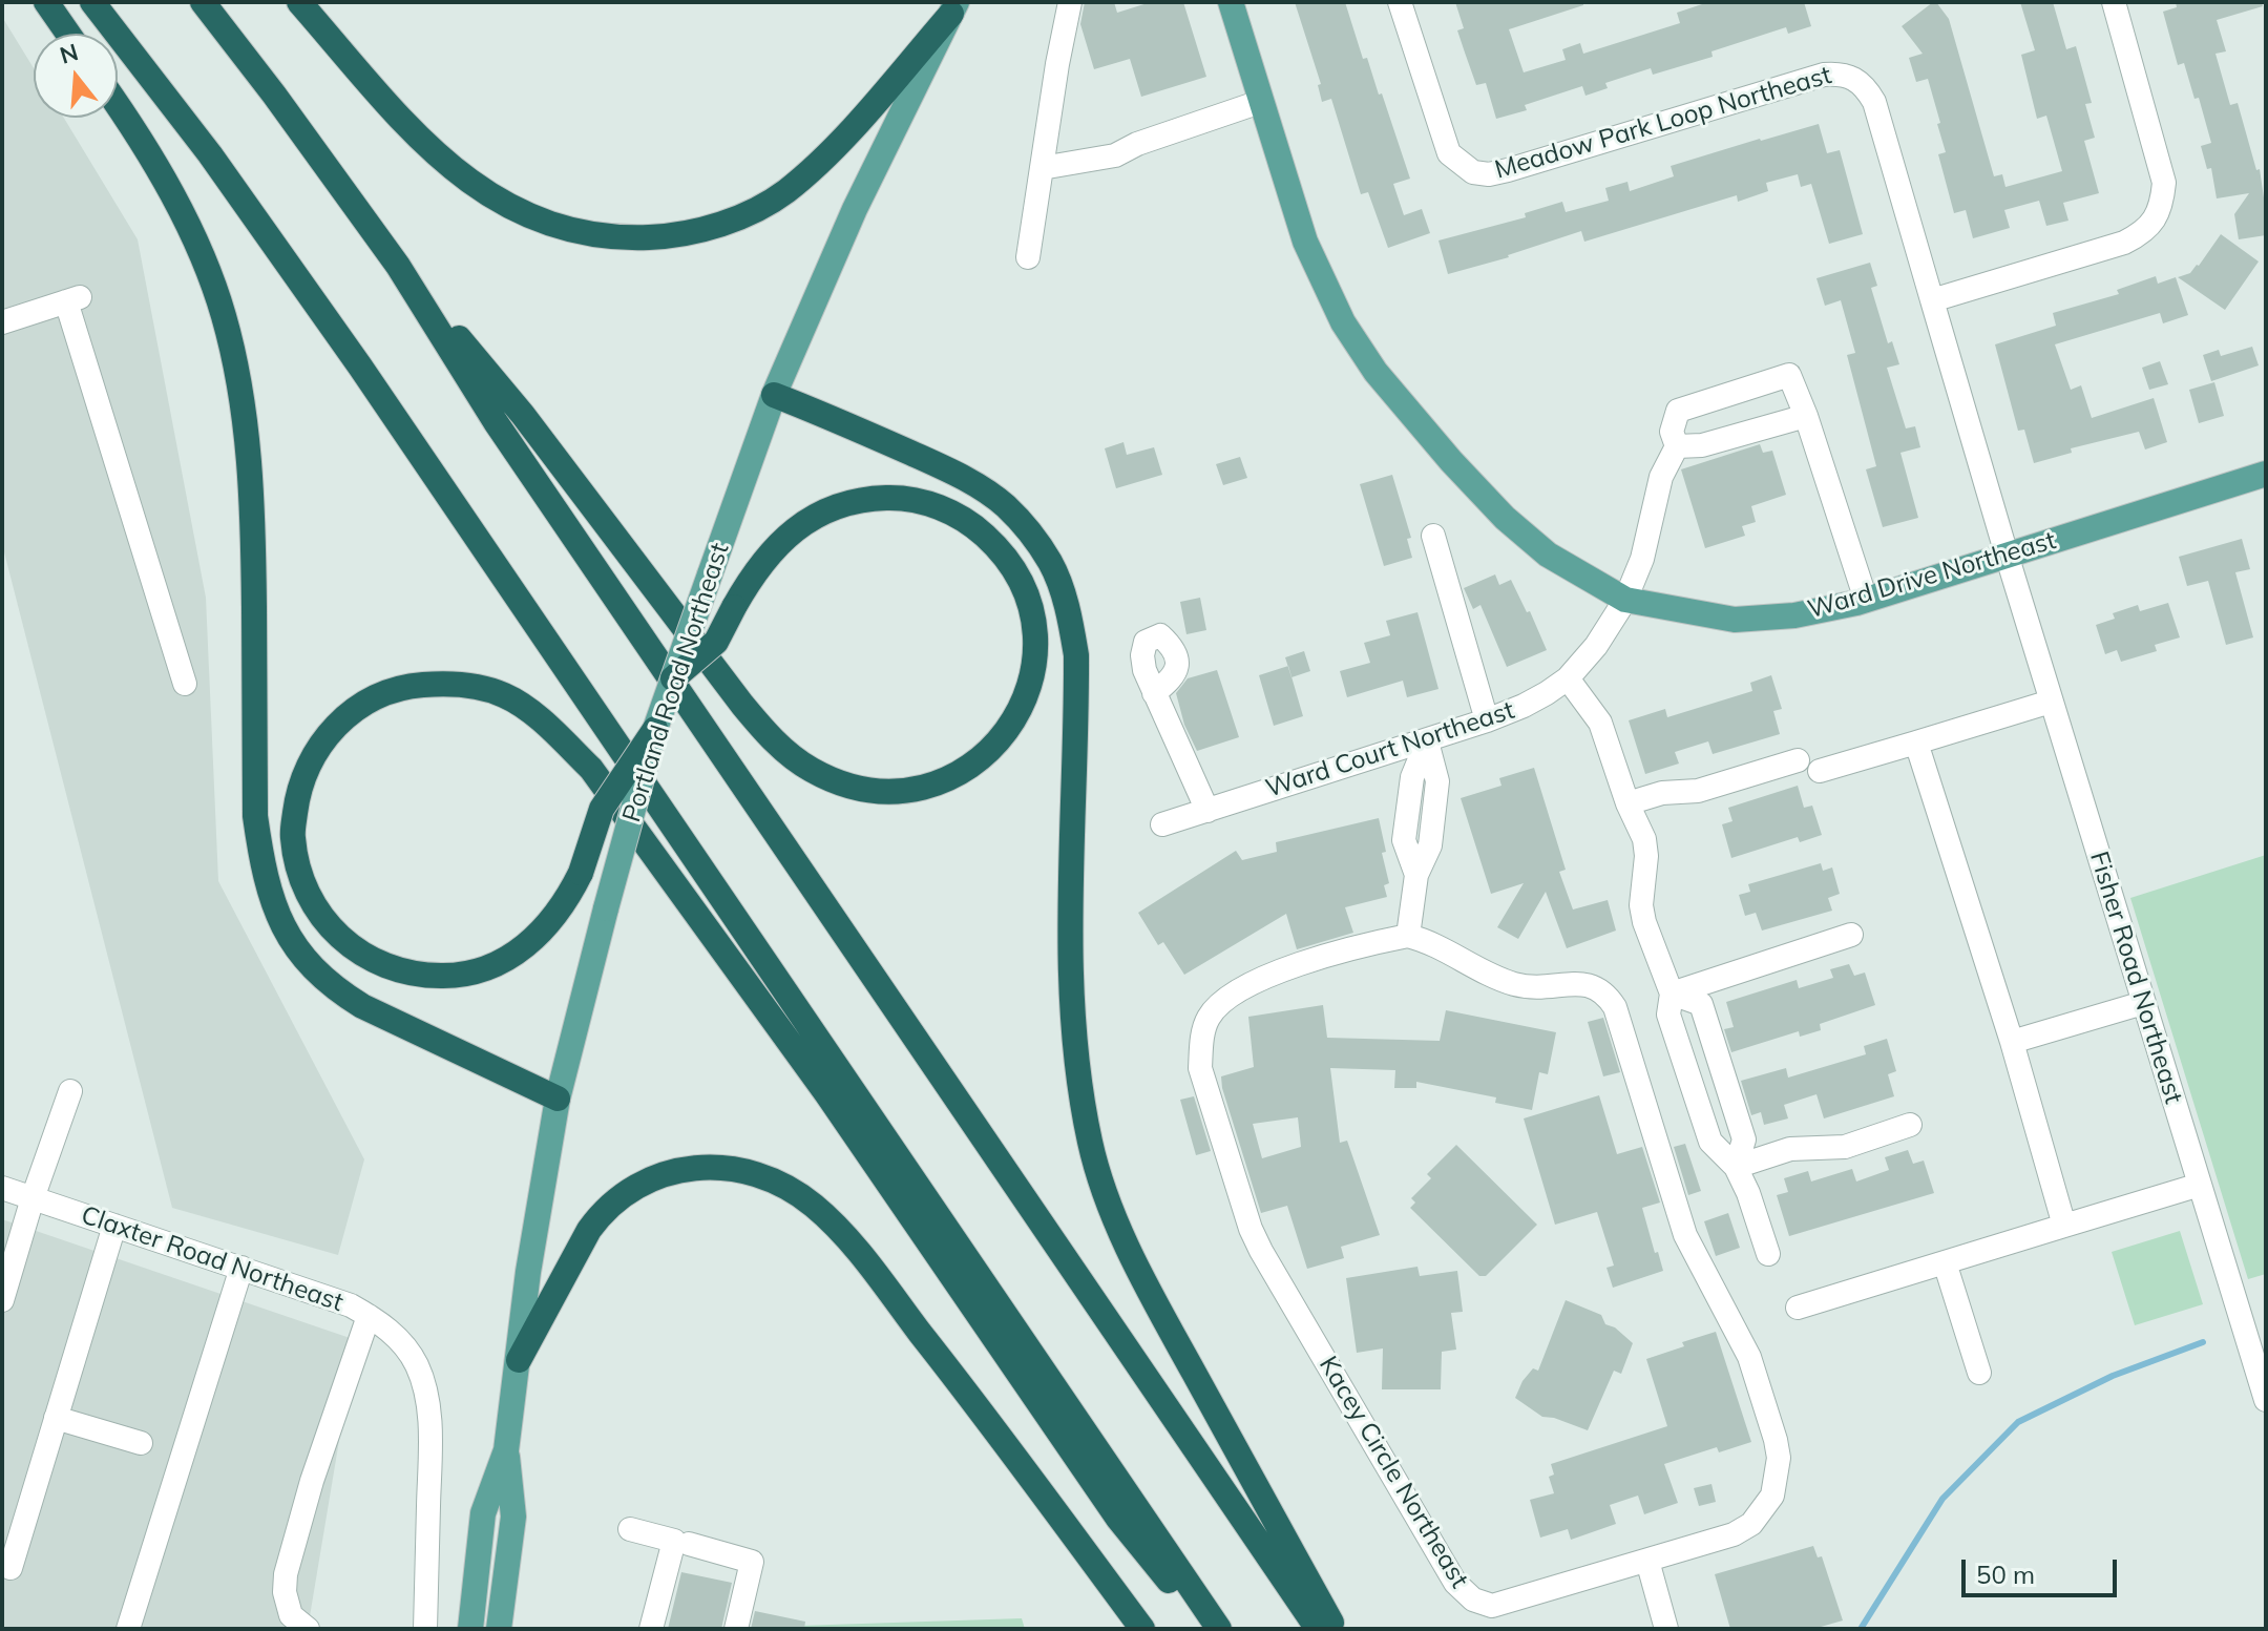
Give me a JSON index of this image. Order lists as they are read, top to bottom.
{
  "streets": {
    "main road": ["Ward Drive Northeast", "Portland Road Northeast"],
    "street": [
      "Meadow Park Loop Northeast",
      "Ward Court Northeast",
      "Fisher Road Northeast",
      "Claxter Road Northeast",
      "Kacey Circle Northeast"
    ]
  },
  "crossings": [
    ["Meadow Park Loop Northeast", "Ward Drive Northeast"],
    ["Meadow Park Loop Northeast", "Fisher Road Northeast"],
    ["Ward Drive Northeast", "Ward Court Northeast"],
    ["Ward Drive Northeast", "Fisher Road Northeast"]
  ],
  "scale_bar": "50 m",
  "north": "top"
}
